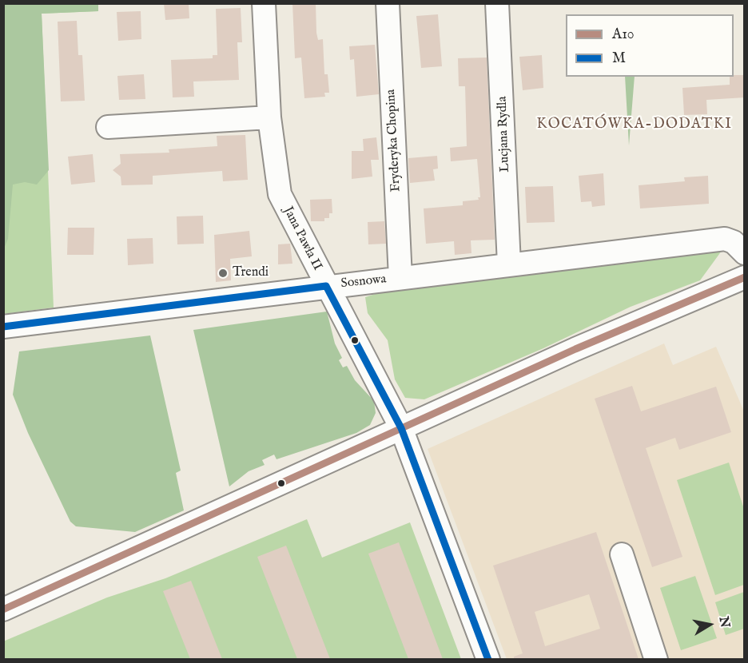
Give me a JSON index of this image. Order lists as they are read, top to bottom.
{
  "streets": {
    "street": [
      "Lucjana Rydla",
      "Fryderyka Chopina",
      "Jana Pawła II",
      "Sosnowa"
    ]
  },
  "crossings": [
    ["Lucjana Rydla", "Sosnowa"],
    ["Fryderyka Chopina", "Sosnowa"],
    ["Jana Pawła II", "Sosnowa"]
  ],
  "districts": ["KOCATÓWKA-DODATKI"],
  "places": ["Trendi"],
  "lines": ["transit line A10", "transit line M"],
  "legend": ["A10", "M"],
  "north": "right"
}
